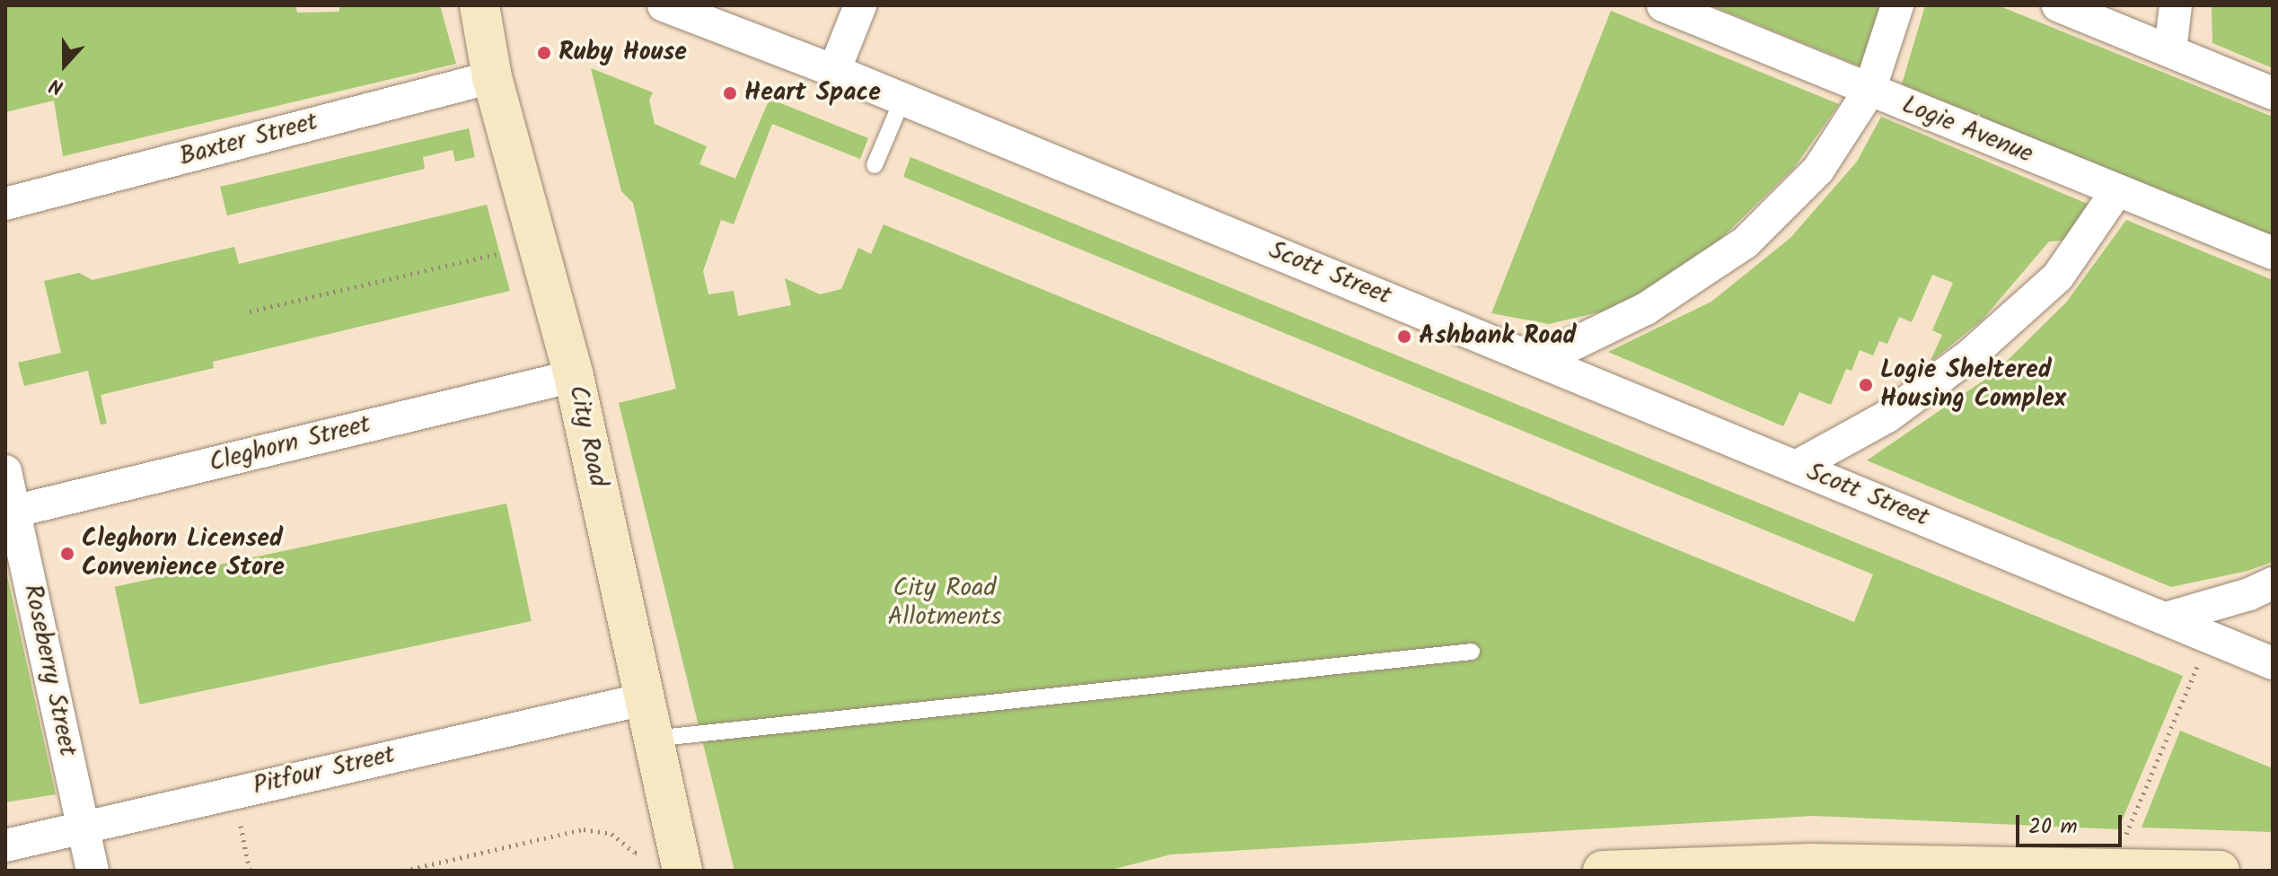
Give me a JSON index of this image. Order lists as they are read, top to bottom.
{
  "streets": {
    "street": [
      "Logie Avenue",
      "Baxter Street",
      "Scott Street",
      "City Road",
      "Cleghorn Street",
      "Roseberry Street",
      "Pitfour Street"
    ]
  },
  "crossings": [
    ["Baxter Street", "City Road"],
    ["City Road", "Cleghorn Street"],
    ["City Road", "Pitfour Street"],
    ["Cleghorn Street", "Roseberry Street"],
    ["Roseberry Street", "Pitfour Street"]
  ],
  "parks": ["City Road Allotments"],
  "places": [
    "Ruby House",
    "Heart Space",
    "Ashbank Road",
    "Logie Sheltered Housing Complex",
    "Cleghorn Licensed Convenience Store"
  ],
  "scale_bar": "20 m",
  "north": "bottom"
}
